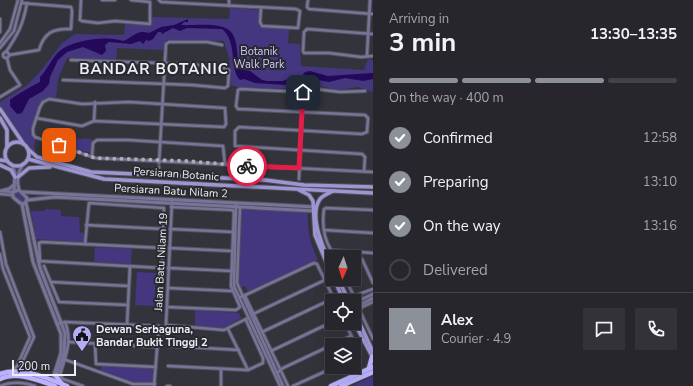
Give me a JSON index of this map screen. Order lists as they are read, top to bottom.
{
  "streets": {
    "main road": ["Persiaran Botanic"],
    "street": ["Persiaran Batu Nilam 2", "Jalan Batu Nilam 19"]
  },
  "crossings": [
    ["Persiaran Batu Nilam 2", "Jalan Batu Nilam 19"]
  ],
  "districts": ["BANDAR BOTANIC"],
  "parks": ["Botanik Walk Park"],
  "places": {
    "public building": ["Dewan Serbaguna, Bandar Bukit Tinggi 2"]
  },
  "scale_bar": "200 m",
  "north": "bottom",
  "page": {
    "heading": ["3 min", "Arriving in", "13:30–13:35"],
    "panel": ["Alex", "Courier · 4.9"],
    "bar": "On the way · 400 m",
    "list": [
      ["Confirmed", "12:58"],
      ["Preparing", "13:10"],
      ["On the way", "13:16"],
      "Delivered"
    ],
    "round": "A",
    "scale": "200 m"
  }
}
